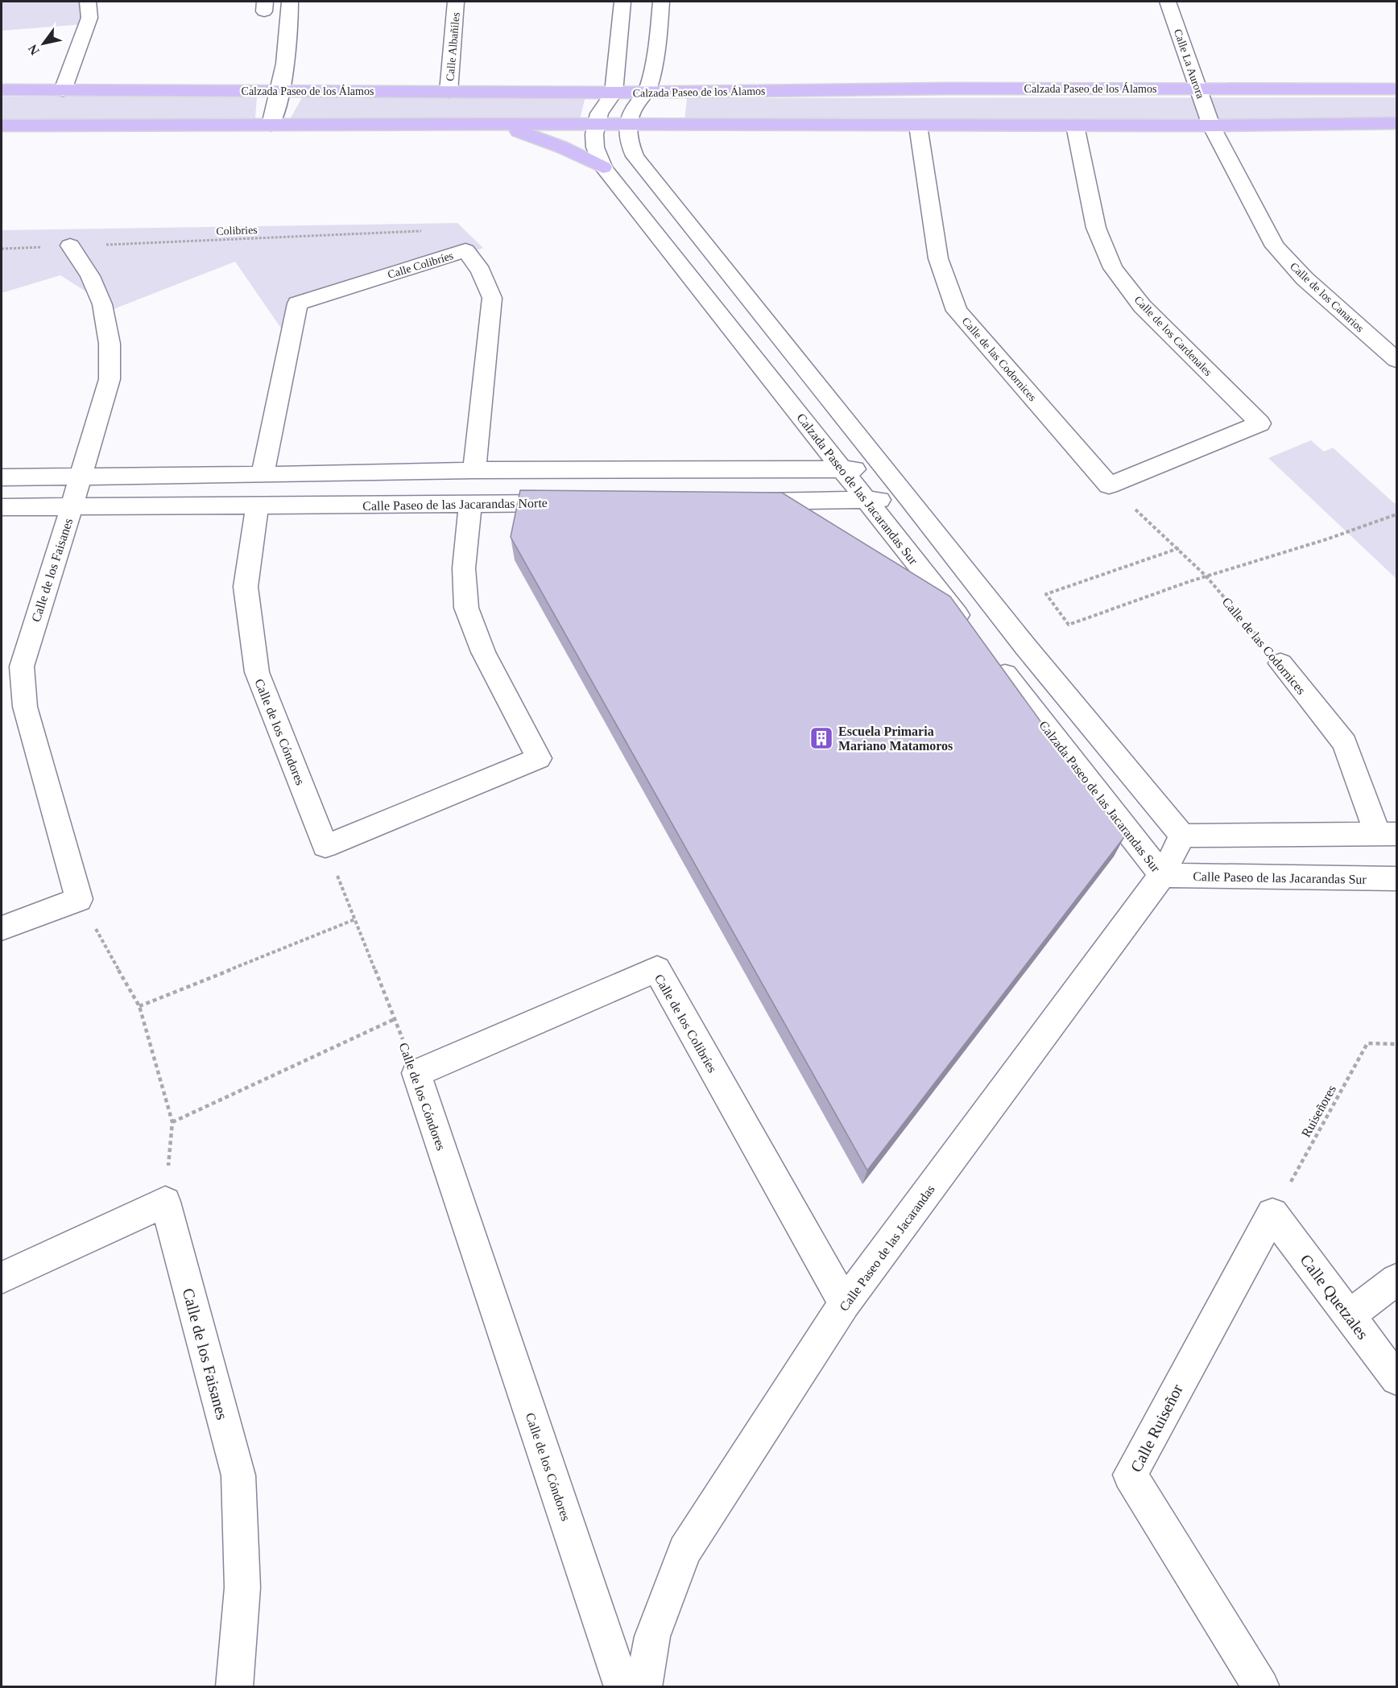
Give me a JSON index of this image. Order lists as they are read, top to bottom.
{
  "streets": {
    "main road": ["Calzada Paseo de los Álamos"],
    "street": [
      "Calle Albañiles",
      "Calle La Aurora",
      "Calle Colibríes",
      "Calle de los Canarios",
      "Calle de los Cardenales",
      "Calle de las Codornices",
      "Calzada Paseo de las Jacarandas Sur",
      "Calle Paseo de las Jacarandas Norte",
      "Calle de los Faisanes",
      "Calle de los Cóndores",
      "Calle Paseo de las Jacarandas Sur",
      "Calle de los Colibríes",
      "Calle Paseo de las Jacarandas",
      "Calle Quetzales",
      "Calle Ruiseñor"
    ],
    "path": ["Colibries", "Ruiseñores"]
  },
  "crossings": [
    ["Calle Albañiles", "Calzada Paseo de los Álamos"],
    ["Calle La Aurora", "Calzada Paseo de los Álamos"],
    ["Calle La Aurora", "Calle de los Canarios"],
    ["Calzada Paseo de los Álamos", "Calzada Paseo de las Jacarandas Sur"],
    ["Colibries", "Calle Colibríes"],
    ["Colibries", "Calle de los Faisanes"],
    ["Calle de los Cardenales", "Calle de las Codornices"],
    ["Calzada Paseo de las Jacarandas Sur", "Calle Paseo de las Jacarandas Sur"],
    ["Calzada Paseo de las Jacarandas Sur", "Calle Paseo de las Jacarandas"],
    ["Calle Paseo de las Jacarandas Norte", "Calle de los Faisanes"],
    ["Calle Paseo de las Jacarandas Norte", "Calle de los Cóndores"],
    ["Calle de los Cóndores", "Calle de los Colibríes"],
    ["Calle Paseo de las Jacarandas Sur", "Calle Paseo de las Jacarandas"],
    ["Calle de los Colibríes", "Calle Paseo de las Jacarandas"],
    ["Ruiseñores", "Calle Quetzales"],
    ["Ruiseñores", "Calle Ruiseñor"],
    ["Calle Quetzales", "Calle Ruiseñor"]
  ],
  "places": {
    "building": ["Escuela Primaria Mariano Matamoros"]
  },
  "north": "bottom left"
}
